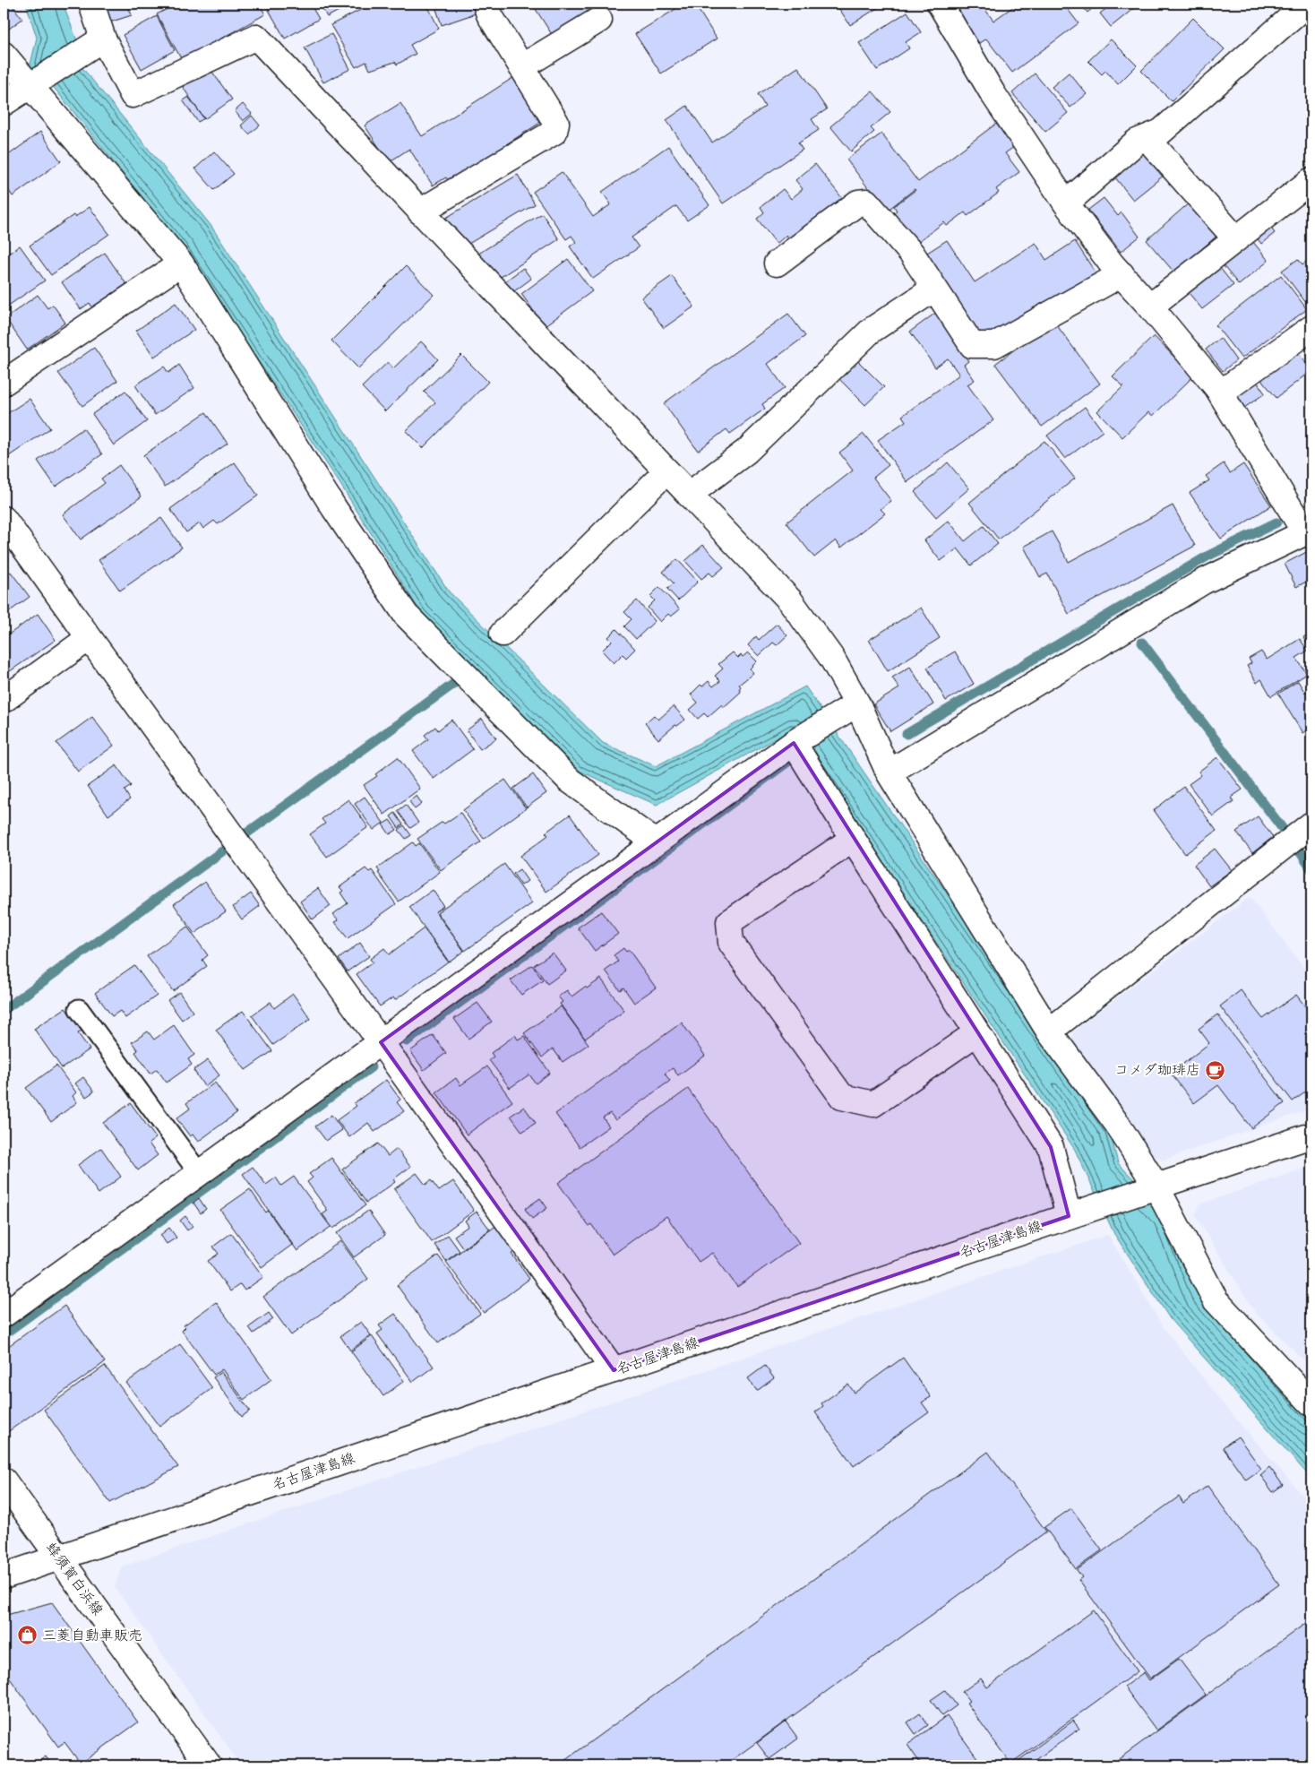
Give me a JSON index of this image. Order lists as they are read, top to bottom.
{
  "streets": {
    "street": ["名古屋津島線", "蜂須賀白浜線"]
  },
  "crossings": [
    ["名古屋津島線", "蜂須賀白浜線"]
  ],
  "places": {
    "cafe": ["コメダ珈琲店"],
    "shop": ["三菱自動車販売"]
  }
}
